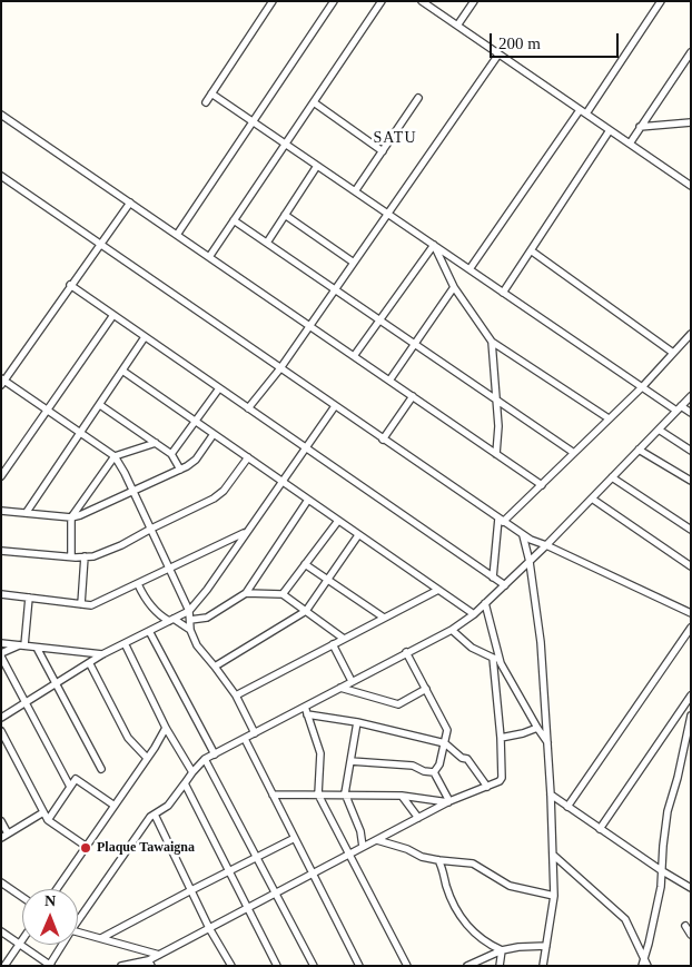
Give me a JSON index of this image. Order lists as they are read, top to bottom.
{
  "districts": ["SATU"],
  "places": ["Plaque Tawaigna"],
  "scale_bar": "200 m",
  "north": "top"
}
